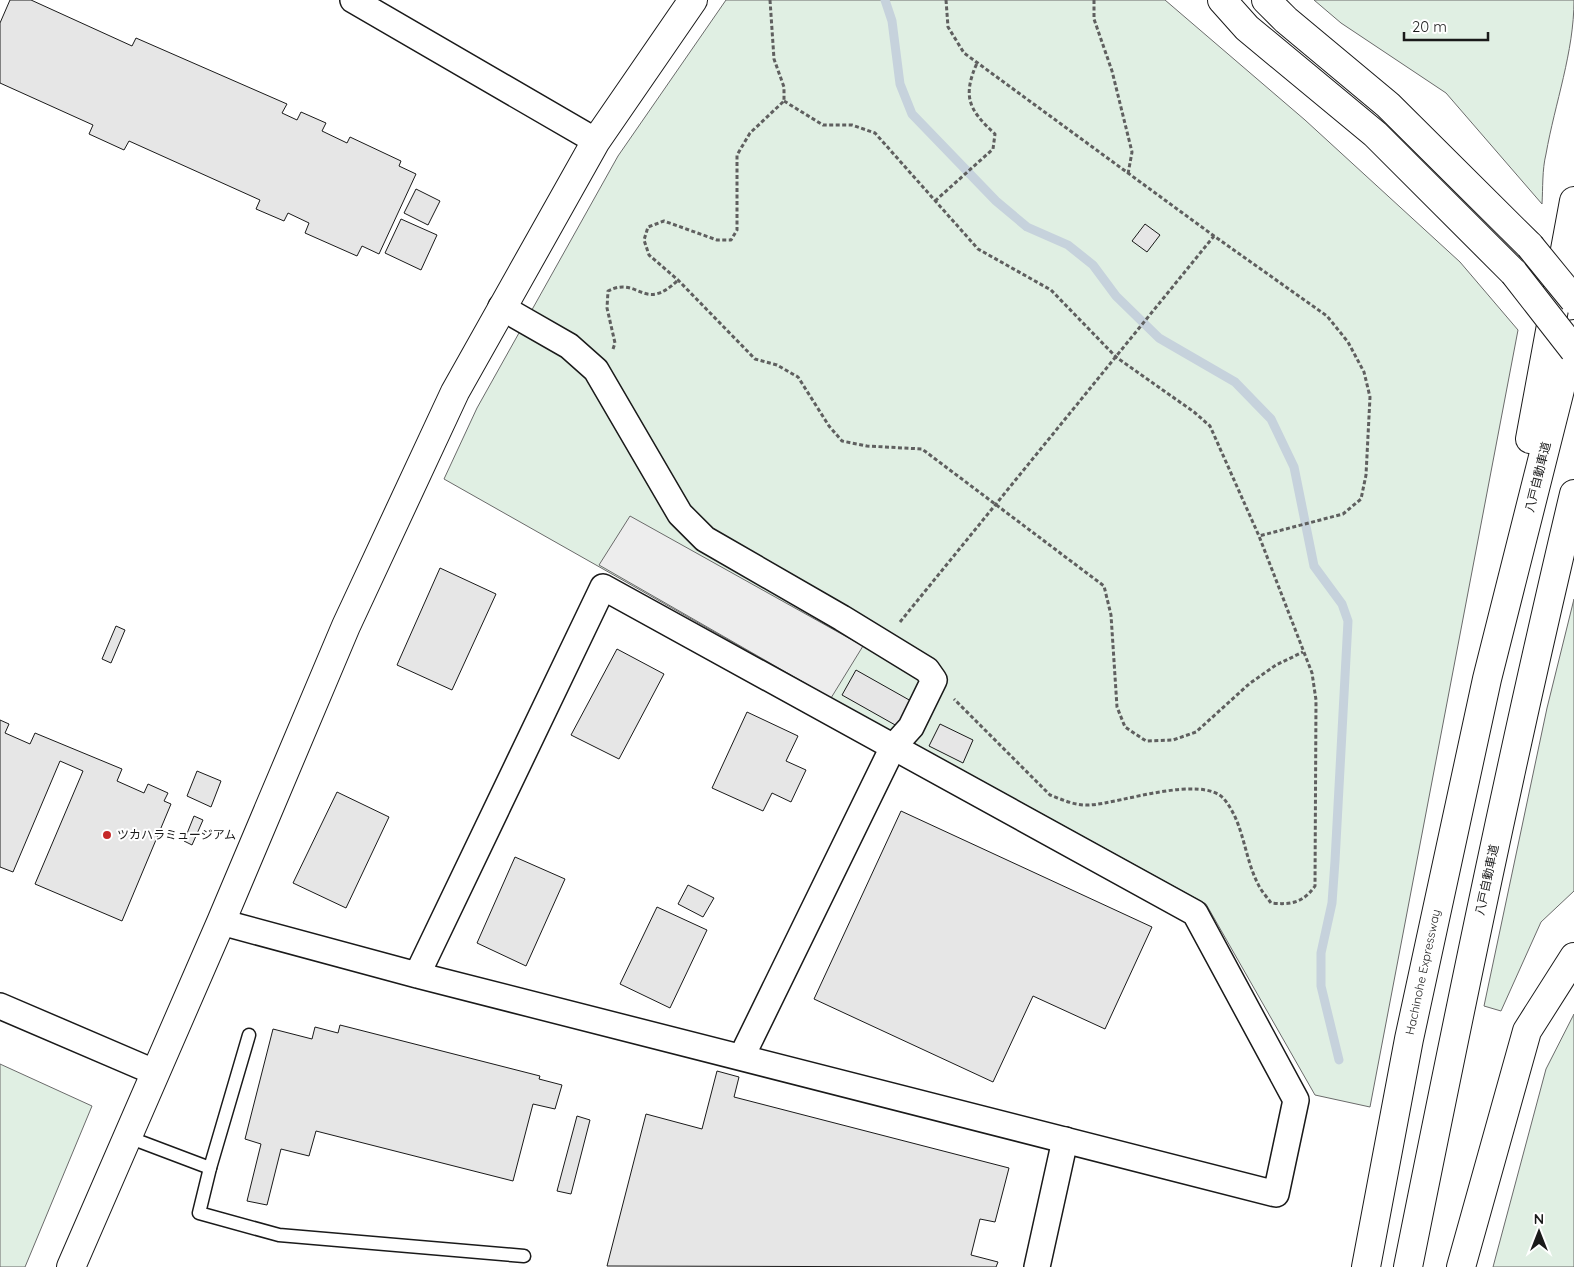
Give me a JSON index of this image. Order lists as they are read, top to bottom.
{
  "streets": {
    "main road": ["八戸自動車道", "Hachinohe Expressway"]
  },
  "crossings": [
    ["八戸自動車道", "Hachinohe Expressway"]
  ],
  "places": ["ツカハラミュージアム"],
  "scale_bar": "20 m",
  "north": "top"
}
